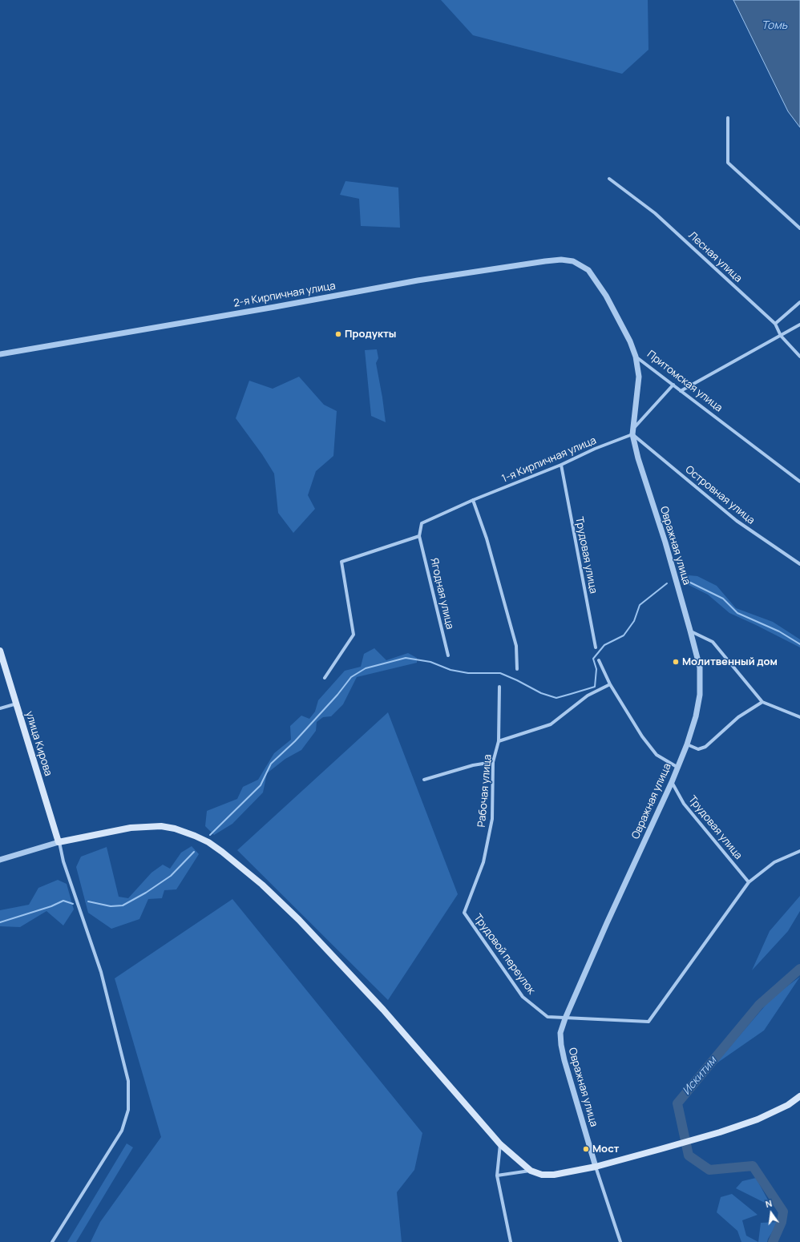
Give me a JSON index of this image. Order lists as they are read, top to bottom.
{
  "streets": {
    "main road": ["улица Кирова"],
    "street": [
      "Лесная улица",
      "2-я Кирпичная улица",
      "Притомская улица",
      "1-я Кирпичная улица",
      "Островная улица",
      "Овражная улица",
      "Трудовая улица",
      "Ягодная улица",
      "Рабочая улица",
      "Трудовой переулок"
    ]
  },
  "crossings": [
    ["2-я Кирпичная улица", "Притомская улица"],
    ["Притомская улица", "1-я Кирпичная улица"],
    ["Притомская улица", "Овражная улица"],
    ["1-я Кирпичная улица", "Островная улица"],
    ["1-я Кирпичная улица", "Овражная улица"],
    ["1-я Кирпичная улица", "Трудовая улица"],
    ["1-я Кирпичная улица", "Ягодная улица"],
    ["Островная улица", "Овражная улица"],
    ["Овражная улица", "Трудовая улица"],
    ["Овражная улица", "Трудовой переулок"],
    ["Трудовая улица", "Трудовой переулок"],
    ["Рабочая улица", "Трудовой переулок"]
  ],
  "water": ["Томь", "Искитим"],
  "places": ["Продукты", "Молитвенный дом", "Мост"],
  "north": "top"
}
